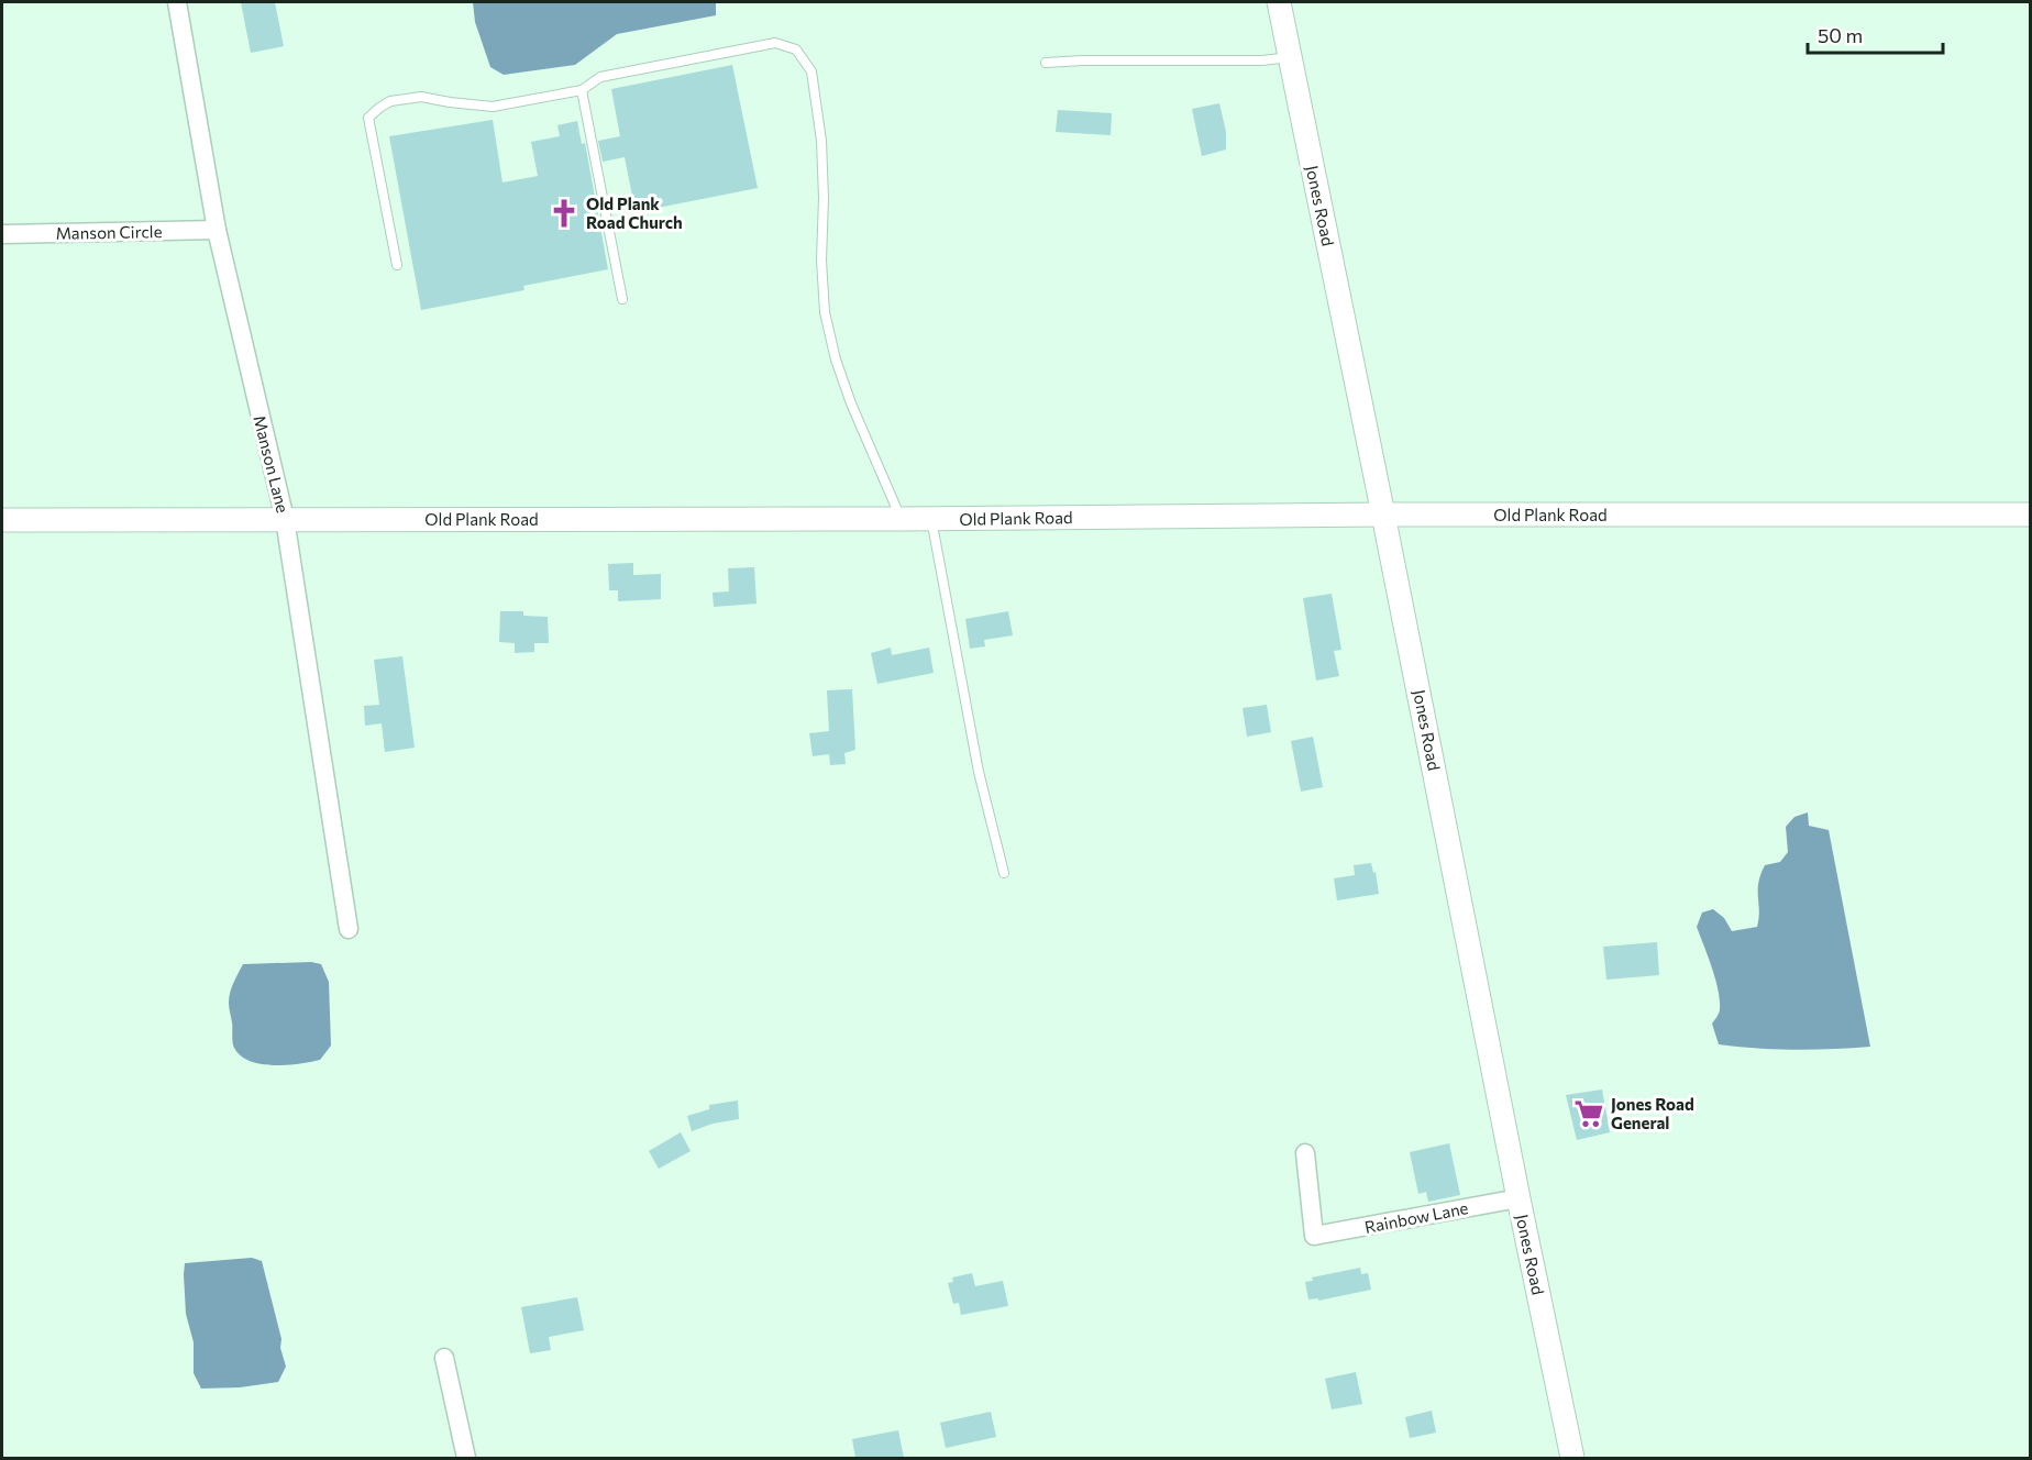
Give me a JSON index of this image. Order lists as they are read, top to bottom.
{
  "streets": {
    "street": [
      "Jones Road",
      "Manson Circle",
      "Manson Lane",
      "Old Plank Road",
      "Rainbow Lane"
    ]
  },
  "crossings": [
    ["Jones Road", "Old Plank Road"],
    ["Jones Road", "Rainbow Lane"],
    ["Manson Circle", "Manson Lane"],
    ["Manson Lane", "Old Plank Road"]
  ],
  "places": {
    "church": ["Old Plank Road Church"],
    "supermarket": ["Jones Road General"]
  },
  "scale_bar": "50 m"
}
